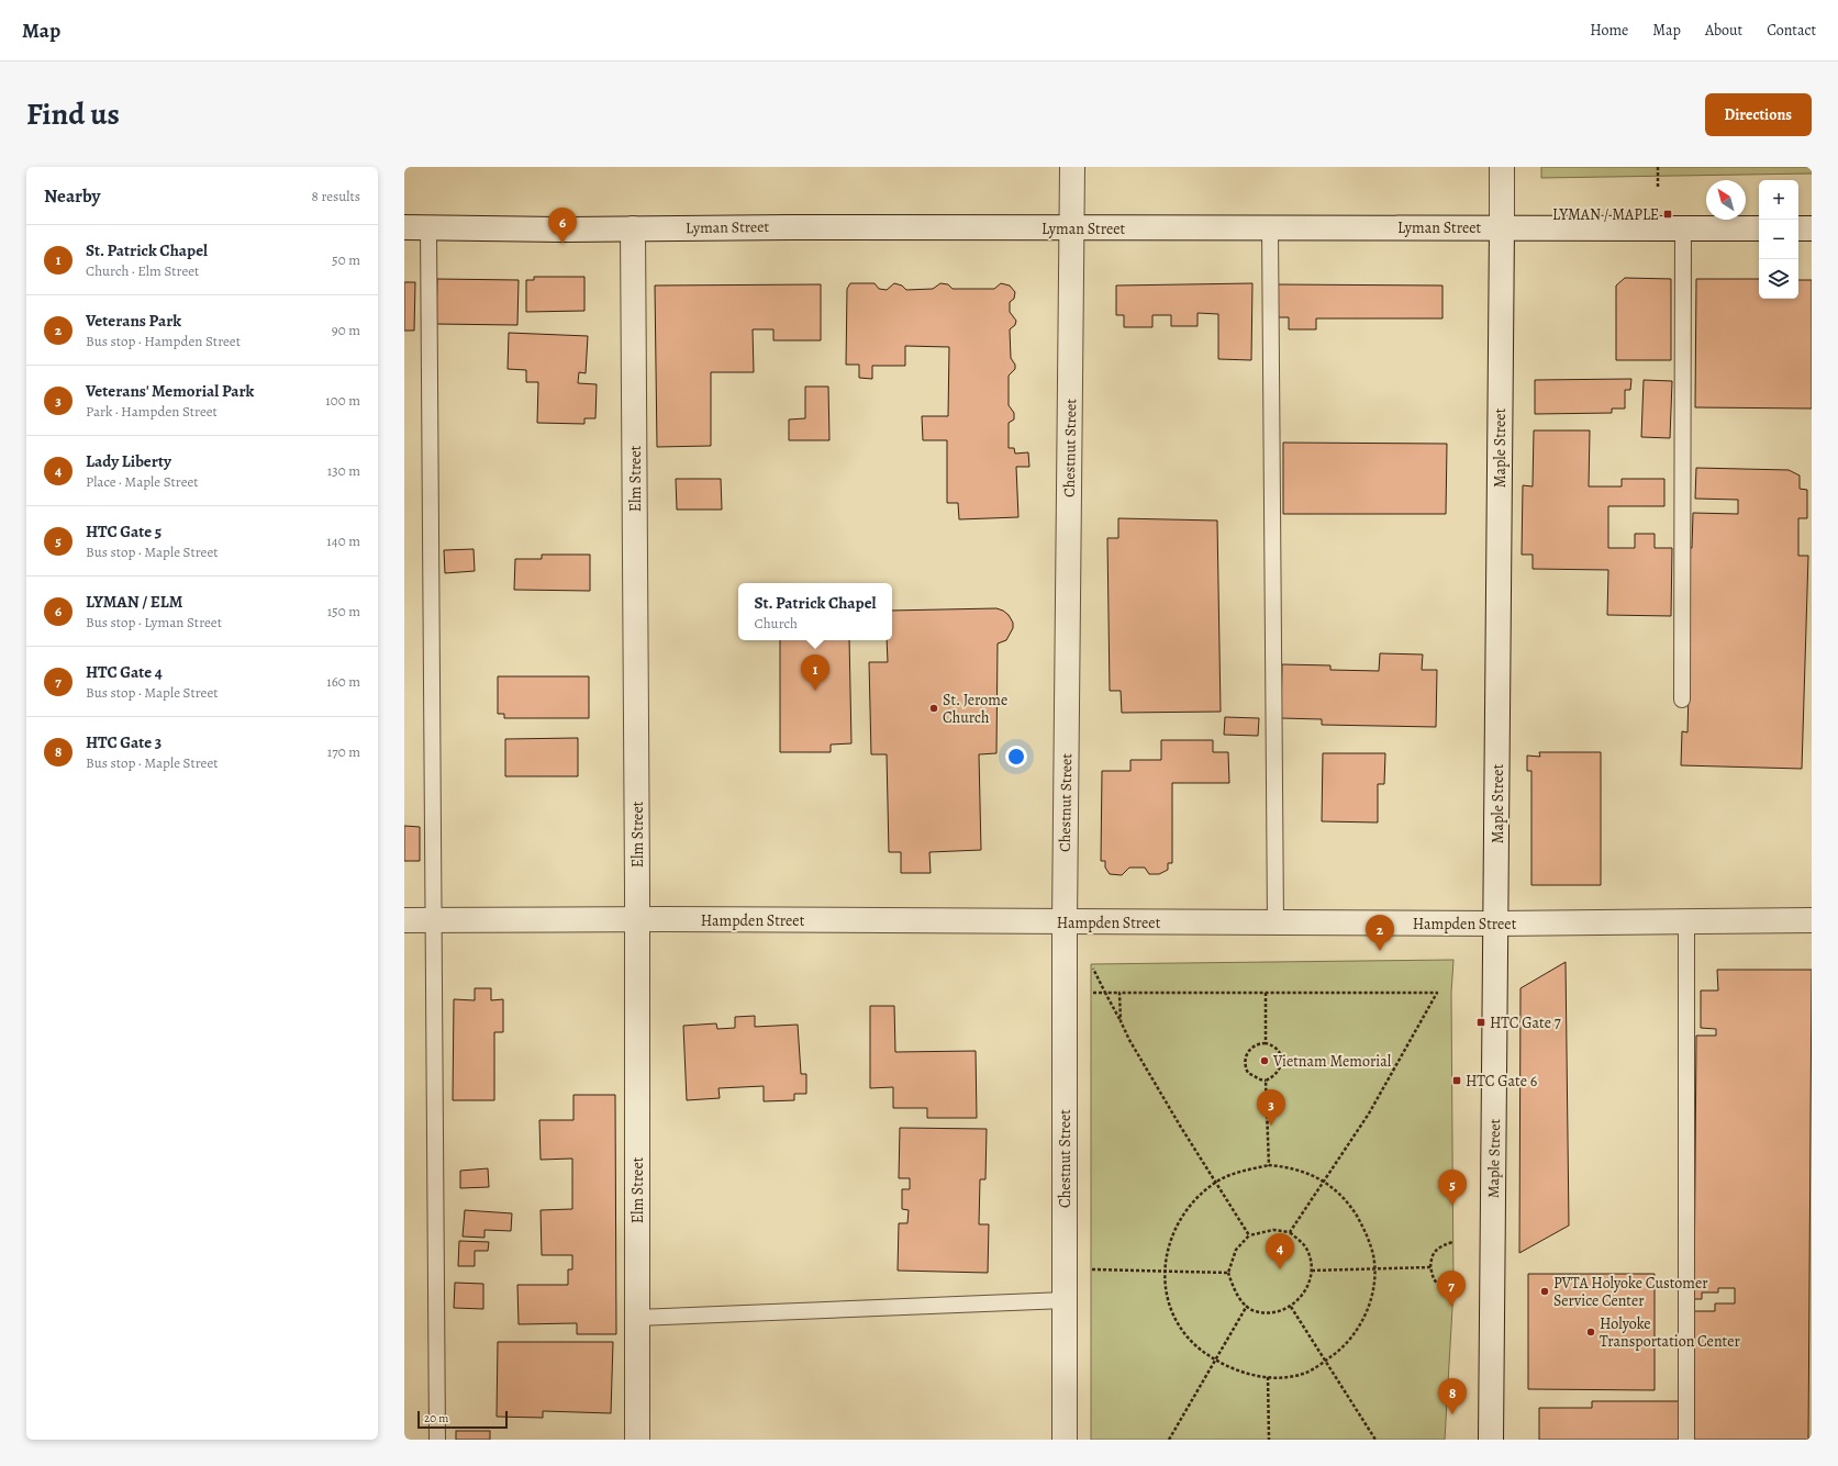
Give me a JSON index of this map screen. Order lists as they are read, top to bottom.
{
  "streets": {
    "street": [
      "Lyman Street",
      "Chestnut Street",
      "Maple Street",
      "Elm Street",
      "Hampden Street"
    ]
  },
  "crossings": [
    ["Lyman Street", "Chestnut Street"],
    ["Lyman Street", "Maple Street"],
    ["Lyman Street", "Elm Street"],
    ["Chestnut Street", "Hampden Street"],
    ["Maple Street", "Hampden Street"],
    ["Elm Street", "Hampden Street"]
  ],
  "places": {
    "transit": ["LYMAN / MAPLE", "HTC Gate 7", "HTC Gate 6"],
    "other": [
      "St. Jerome Church",
      "Vietnam Memorial",
      "PVTA Holyoke Customer Service Center",
      "Holyoke Transportation Center"
    ]
  },
  "scale_bar": "20 m",
  "north": "top left",
  "page": {
    "header": "Map",
    "nav": [
      "Home",
      "Map",
      "About",
      "Contact"
    ],
    "title": "Find us",
    "buttons": "Directions",
    "heading": ["Nearby", "8 results"],
    "map_buttons": ["+", "−"],
    "pins": [
      "6",
      "1",
      "2",
      "3",
      "5",
      "4",
      "7",
      "8"
    ],
    "list": [
      {
        "mark": "1",
        "name": "St. Patrick Chapel",
        "note": "Church · Elm Street",
        "value": "50 m"
      },
      {
        "mark": "2",
        "name": "Veterans Park",
        "note": "Bus stop · Hampden Street",
        "value": "90 m"
      },
      {
        "mark": "3",
        "name": "Veterans' Memorial Park",
        "note": "Park · Hampden Street",
        "value": "100 m"
      },
      {
        "mark": "4",
        "name": "Lady Liberty",
        "note": "Place · Maple Street",
        "value": "130 m"
      },
      {
        "mark": "5",
        "name": "HTC Gate 5",
        "note": "Bus stop · Maple Street",
        "value": "140 m"
      },
      {
        "mark": "6",
        "name": "LYMAN / ELM",
        "note": "Bus stop · Lyman Street",
        "value": "150 m"
      },
      {
        "mark": "7",
        "name": "HTC Gate 4",
        "note": "Bus stop · Maple Street",
        "value": "160 m"
      },
      {
        "mark": "8",
        "name": "HTC Gate 3",
        "note": "Bus stop · Maple Street",
        "value": "170 m"
      }
    ],
    "popup": ["St. Patrick Chapel", "Church"],
    "scale": "20 m"
  }
}
